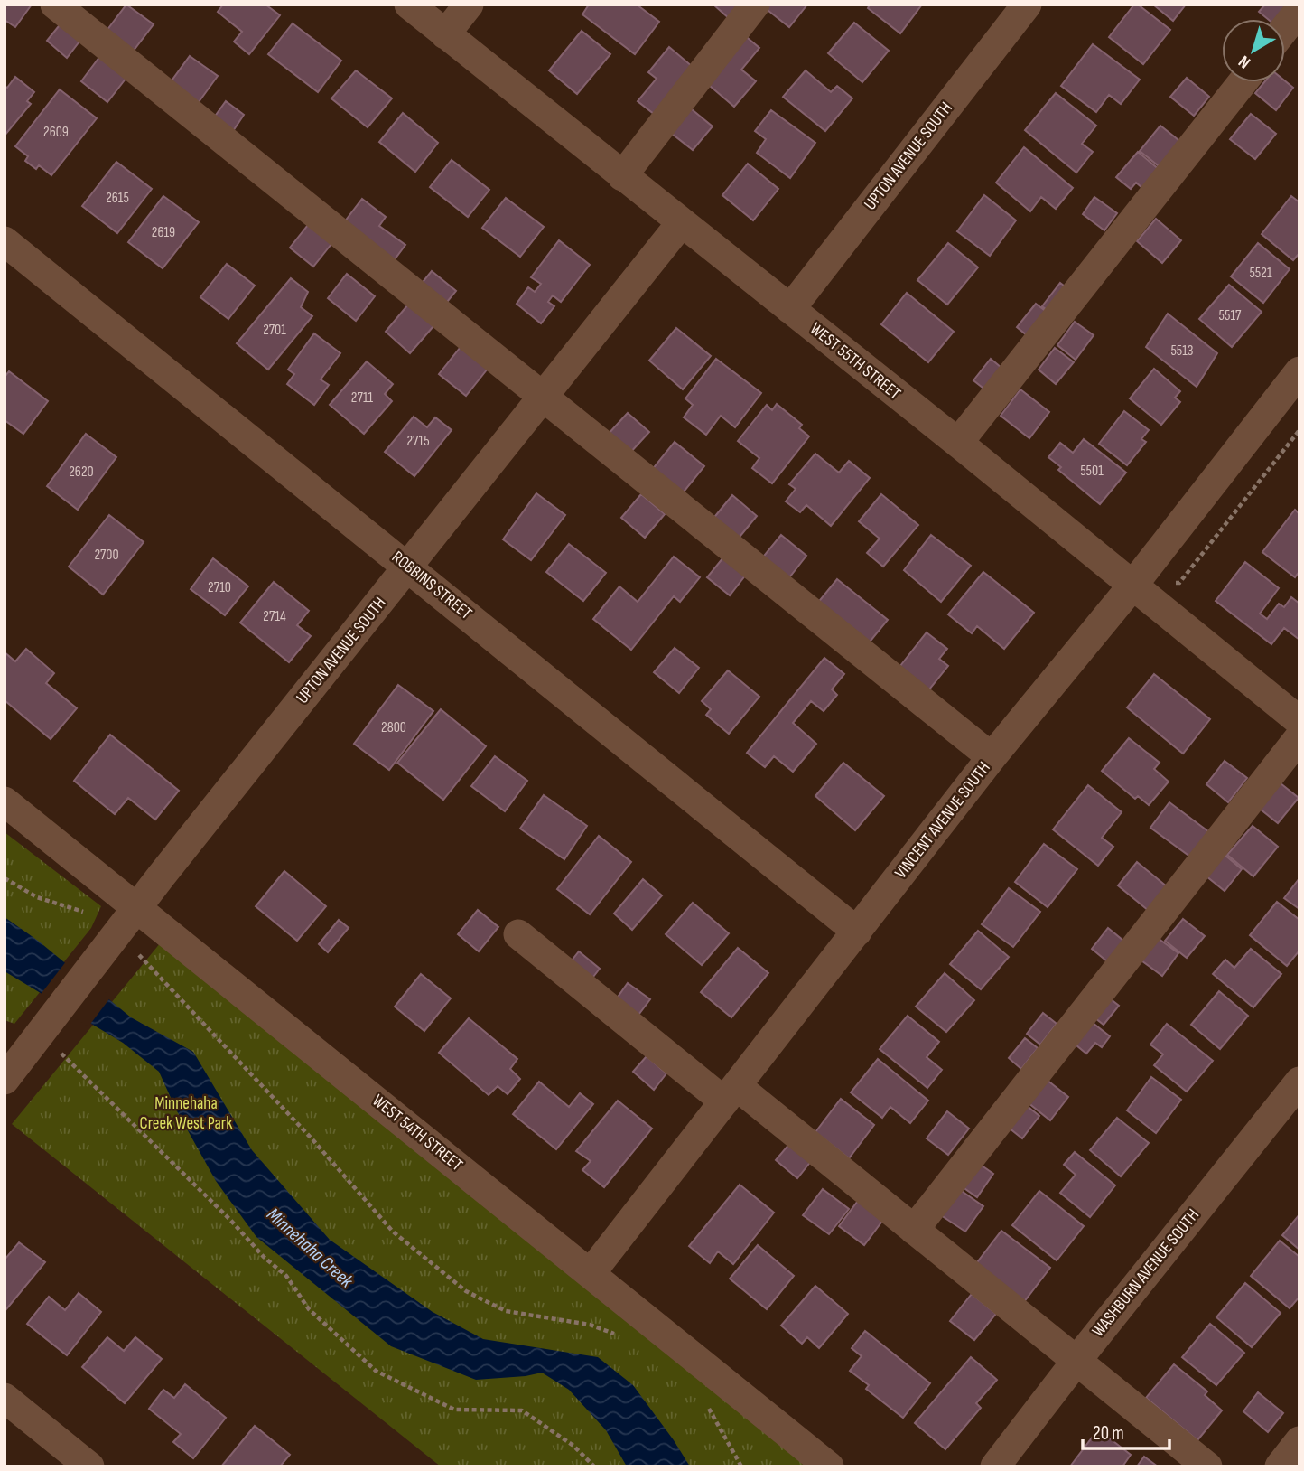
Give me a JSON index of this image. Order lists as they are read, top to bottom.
{
  "streets": {
    "street": [
      "UPTON AVENUE SOUTH",
      "WEST 55TH STREET",
      "ROBBINS STREET",
      "VINCENT AVENUE SOUTH",
      "WEST 54TH STREET",
      "WASHBURN AVENUE SOUTH"
    ]
  },
  "crossings": [
    ["UPTON AVENUE SOUTH", "WEST 55TH STREET"],
    ["UPTON AVENUE SOUTH", "ROBBINS STREET"],
    ["UPTON AVENUE SOUTH", "WEST 54TH STREET"],
    ["WEST 55TH STREET", "VINCENT AVENUE SOUTH"],
    ["ROBBINS STREET", "VINCENT AVENUE SOUTH"],
    ["VINCENT AVENUE SOUTH", "WEST 54TH STREET"]
  ],
  "water": ["Minnehaha Creek"],
  "parks": ["Minnehaha Creek West Park"],
  "house_numbers": [
    "2609",
    "2615",
    "2619",
    "5521",
    "5517",
    "2701",
    "5513",
    "2711",
    "2715",
    "5501",
    "2620",
    "2700",
    "2710",
    "2714",
    "2800"
  ],
  "scale_bar": "20 m",
  "north": "bottom left"
}
